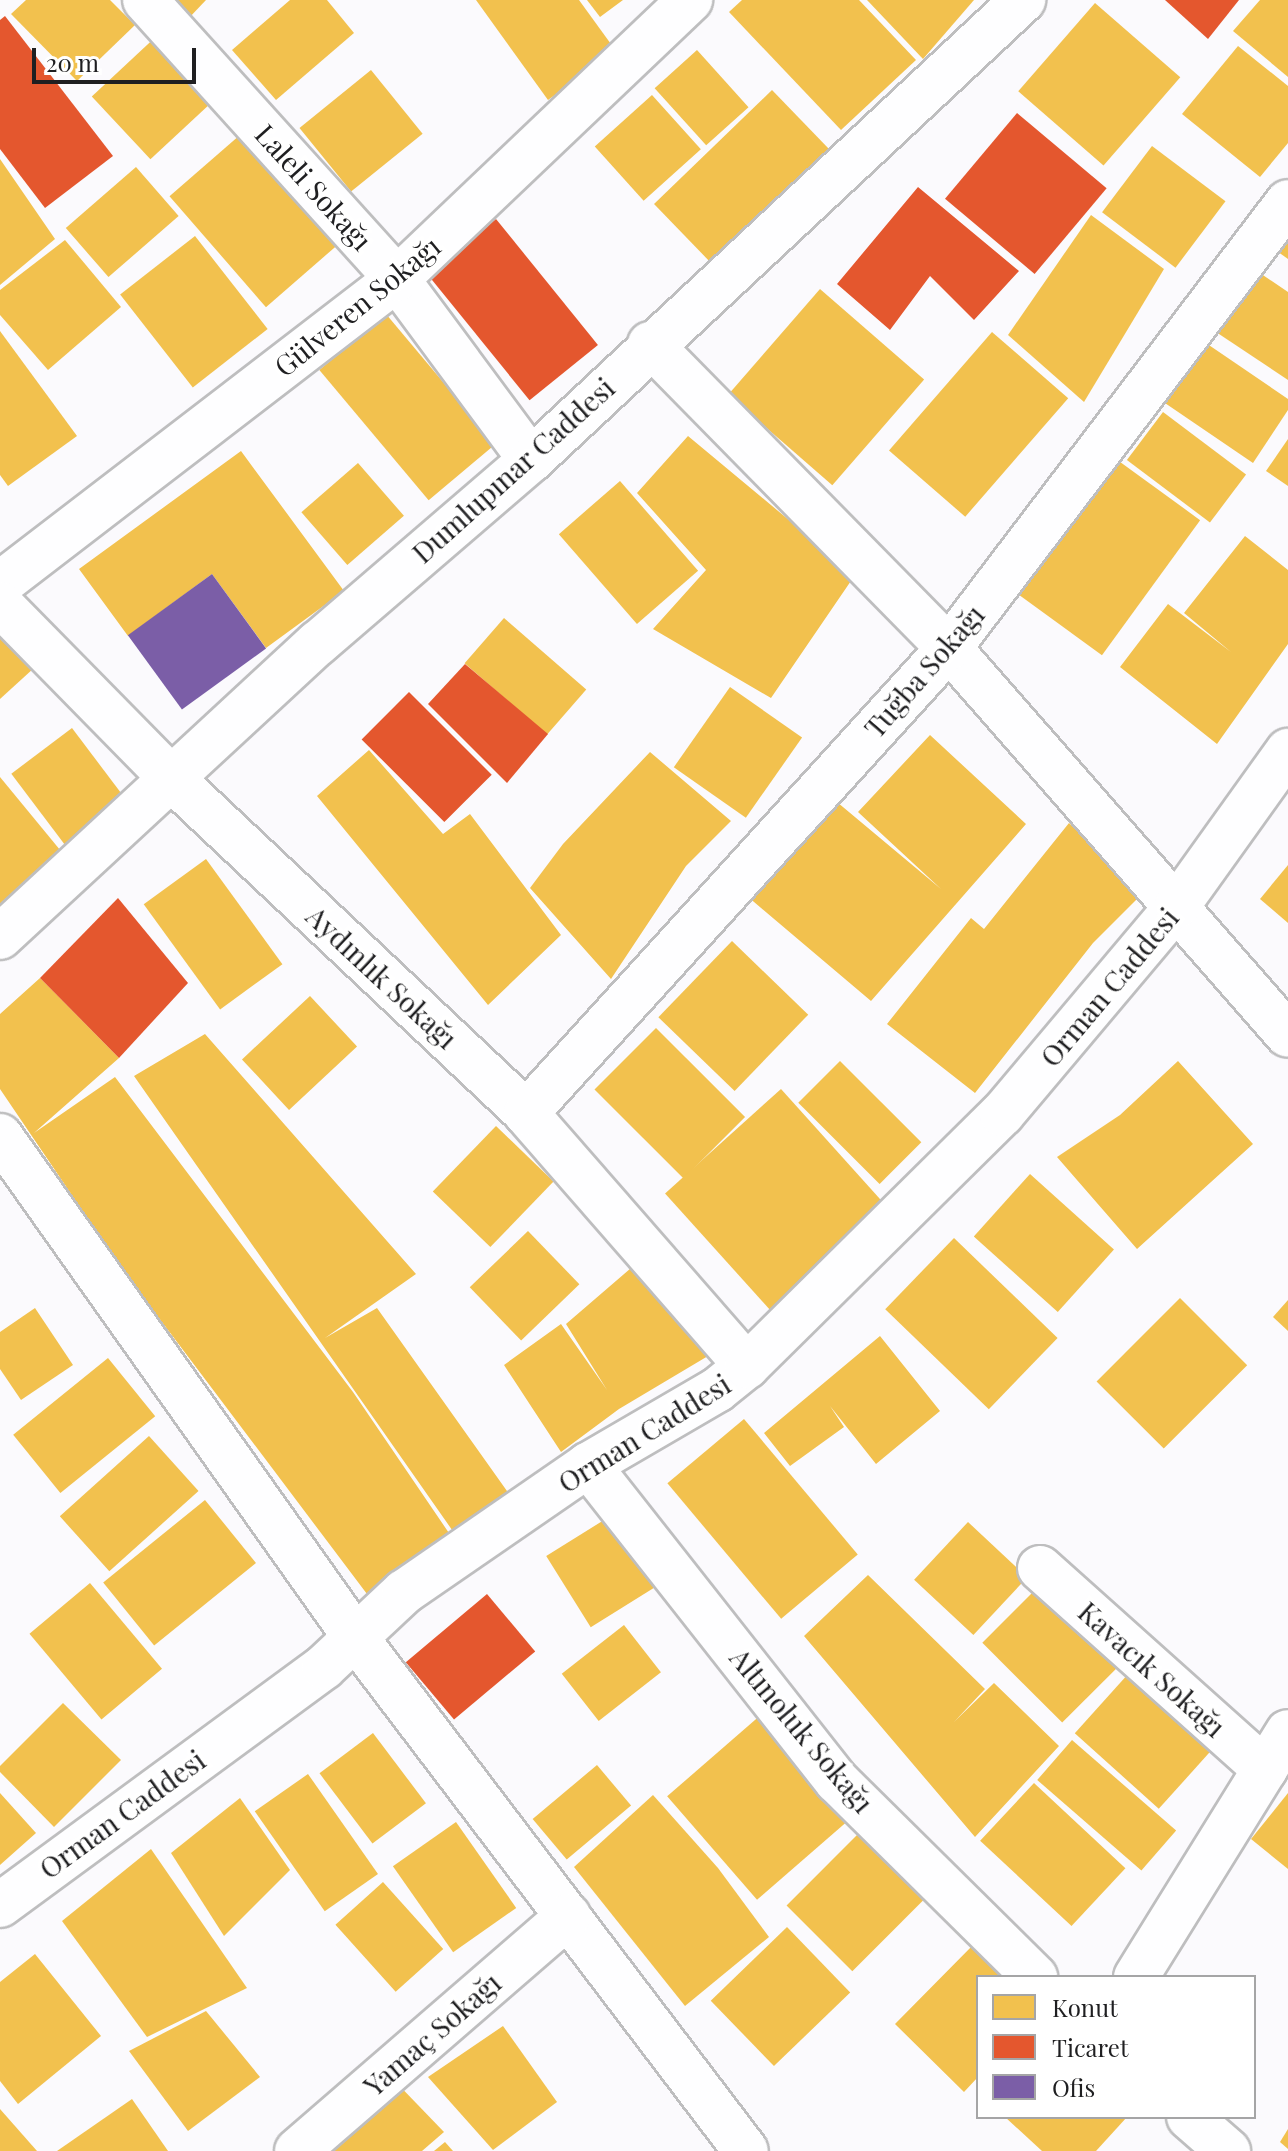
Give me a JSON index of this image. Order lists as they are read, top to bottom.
{
  "streets": {
    "street": [
      "Laleli Sokağı",
      "Gülveren Sokağı",
      "Dumlupınar Caddesi",
      "Tuğba Sokağı",
      "Aydınlık Sokağı",
      "Orman Caddesi",
      "Kavacık Sokağı",
      "Altınoluk Sokağı",
      "Yamaç Sokağı"
    ]
  },
  "crossings": [
    ["Laleli Sokağı", "Gülveren Sokağı"],
    ["Laleli Sokağı", "Dumlupınar Caddesi"],
    ["Dumlupınar Caddesi", "Aydınlık Sokağı"],
    ["Tuğba Sokağı", "Aydınlık Sokağı"],
    ["Aydınlık Sokağı", "Orman Caddesi"],
    ["Orman Caddesi", "Altınoluk Sokağı"]
  ],
  "legend": ["Konut", "Ticaret", "Ofis"],
  "scale_bar": "20 m"
}
